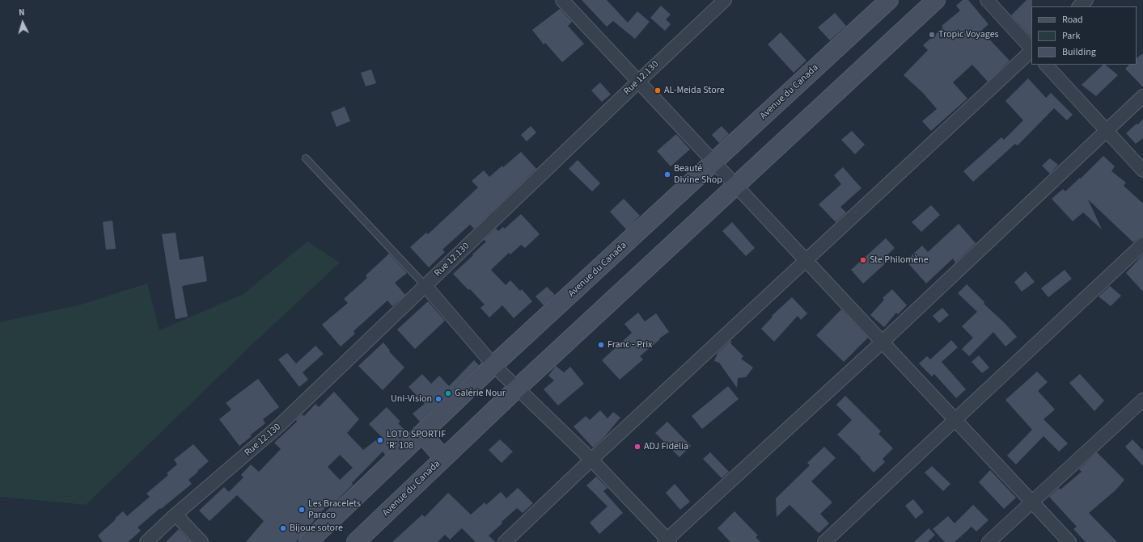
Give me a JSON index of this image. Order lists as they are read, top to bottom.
{
  "streets": {
    "main road": ["Avenue du Canada"],
    "street": ["Rue 12.130"]
  },
  "places": [
    "Tropic Voyages",
    "AL-Meida Store",
    "Beauté Divine Shop",
    "Ste Philomène",
    "Franc - Prix",
    "Galérie Nour",
    "Uni-Vision",
    "LOTO SPORTIF 'R' 108",
    "ADJ Fidelia",
    "Les Bracelets Paraco",
    "Bijoue sotore"
  ],
  "legend": ["Road", "Park", "Building"],
  "north": "top"
}
